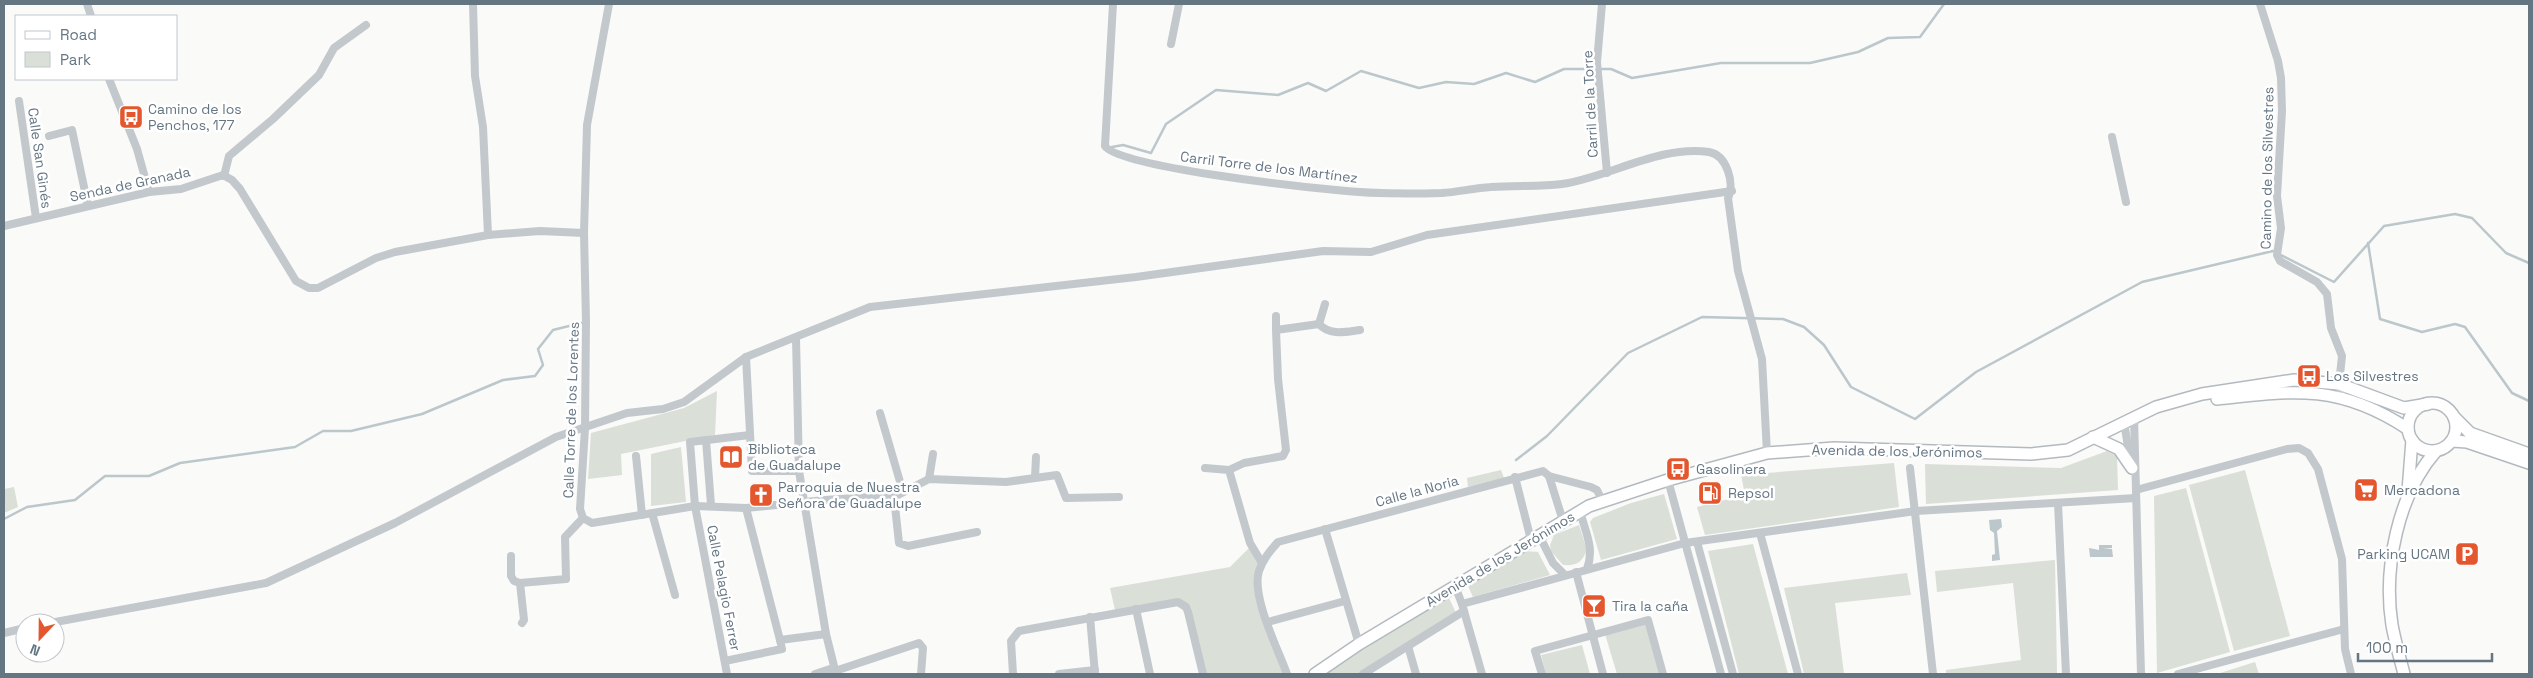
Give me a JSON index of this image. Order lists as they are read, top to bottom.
{
  "streets": {
    "main road": ["Avenida de los Jerónimos"],
    "street": [
      "Carril de la Torre",
      "Calle San Ginés",
      "Carril Torre de los Martínez",
      "Camino de los Silvestres",
      "Senda de Granada",
      "Calle Torre de los Lorentes",
      "Calle la Noria",
      "Calle Pelagio Ferrer"
    ]
  },
  "crossings": [
    ["Carril de la Torre", "Carril Torre de los Martínez"],
    ["Calle San Ginés", "Senda de Granada"],
    ["Carril Torre de los Martínez", "Avenida de los Jerónimos"],
    ["Camino de los Silvestres", "Avenida de los Jerónimos"],
    ["Calle Torre de los Lorentes", "Calle Pelagio Ferrer"]
  ],
  "places": {
    "bus stop": ["Camino de los Penchos, 177", "Los Silvestres", "Gasolinera"],
    "library": ["Biblioteca de Guadalupe"],
    "supermarket": ["Mercadona"],
    "fuel station": ["Repsol"],
    "church": ["Parroquia de Nuestra Señora de Guadalupe"],
    "parking": ["Parking UCAM"],
    "bar": ["Tira la caña"]
  },
  "legend": ["Road", "Park"],
  "scale_bar": "100 m",
  "north": "bottom"
}
